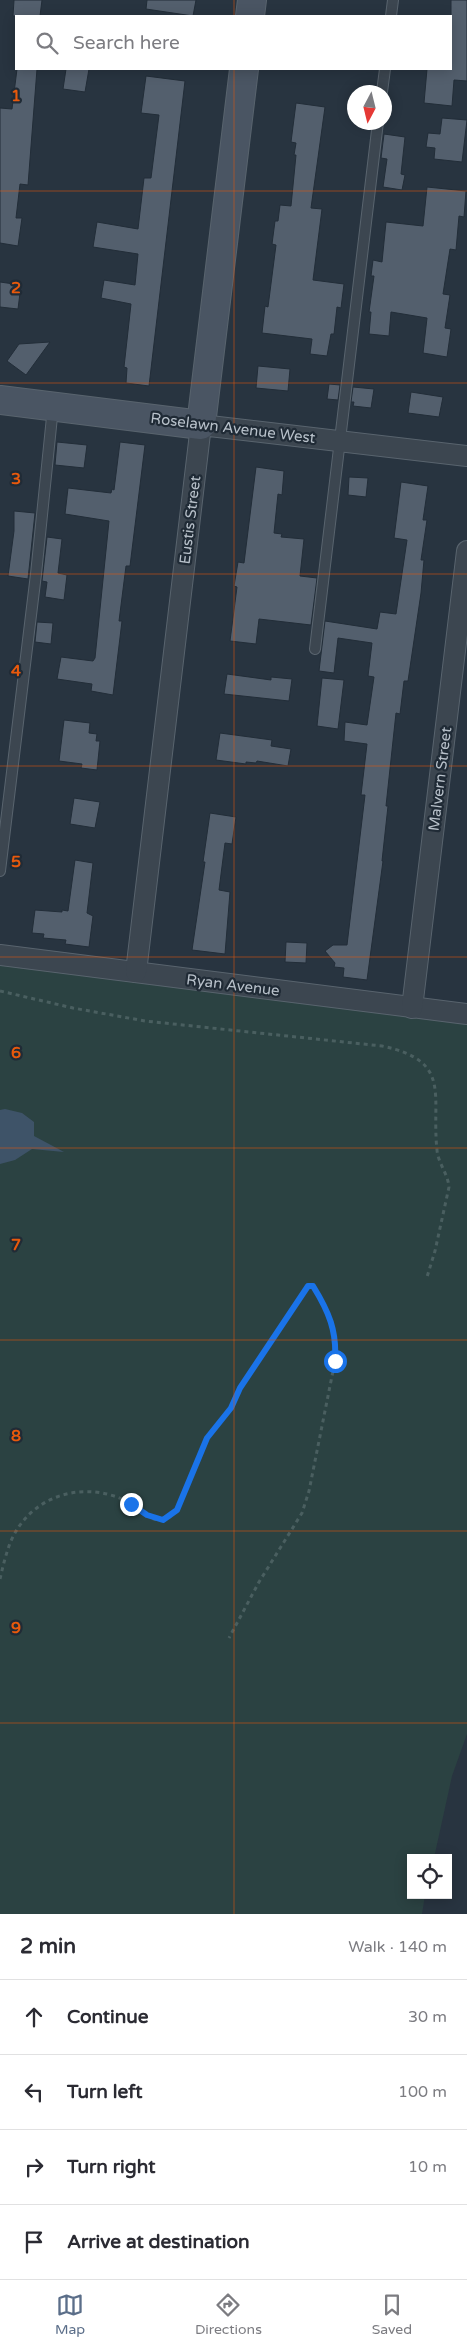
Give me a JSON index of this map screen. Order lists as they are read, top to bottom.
{
  "streets": {
    "street": [
      "Roselawn Avenue West",
      "Eustis Street",
      "Malvern Street",
      "Ryan Avenue"
    ]
  },
  "crossings": [
    ["Roselawn Avenue West", "Eustis Street"],
    ["Eustis Street", "Ryan Avenue"],
    ["Malvern Street", "Ryan Avenue"]
  ],
  "north": "bottom",
  "page": {
    "search": "Search here",
    "heading": ["2 min", "Walk · 140 m"],
    "list": [
      ["Continue", "30 m"],
      ["Turn left", "100 m"],
      ["Turn right", "10 m"],
      "Arrive at destination"
    ],
    "nav": ["Map", "Directions", "Saved"]
  },
  "grid": {
    "rows": [
      "1",
      "2",
      "3",
      "4",
      "5",
      "6",
      "7",
      "8",
      "9"
    ]
  }
}
